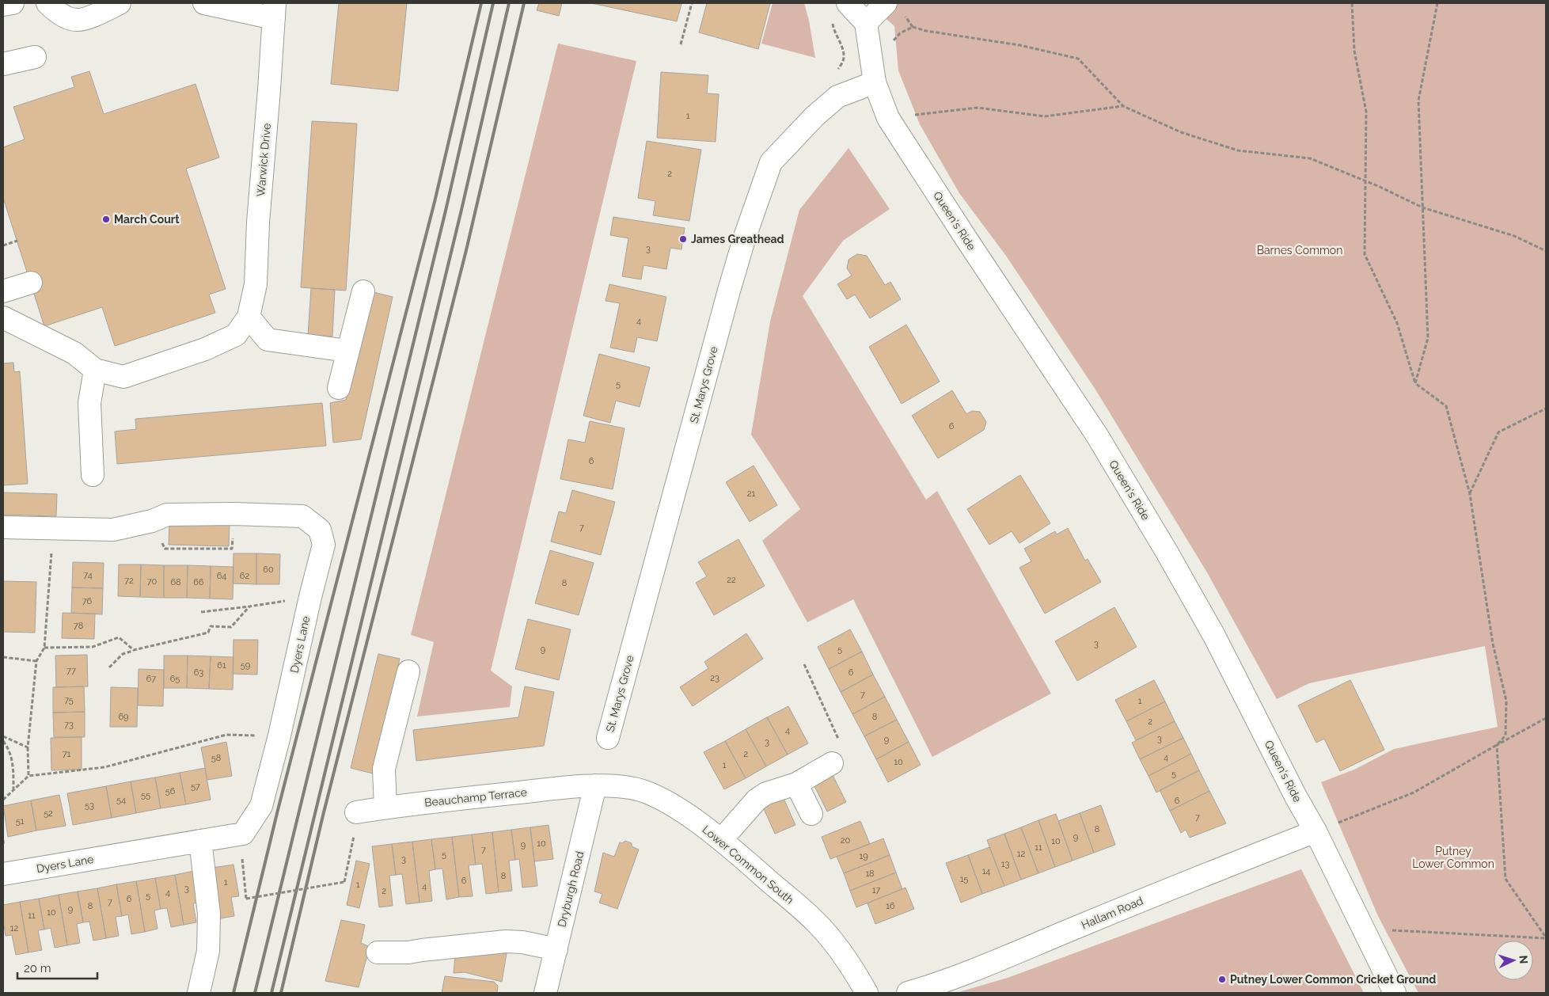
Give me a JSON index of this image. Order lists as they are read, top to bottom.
{
  "streets": {
    "street": [
      "Warwick Drive",
      "Queen's Ride",
      "St. Marys Grove",
      "Dyers Lane",
      "Beauchamp Terrace",
      "Lower Common South",
      "Dryburgh Road",
      "Hallam Road"
    ]
  },
  "crossings": [
    ["Queen's Ride", "St. Marys Grove"],
    ["Queen's Ride", "Hallam Road"],
    ["Beauchamp Terrace", "Lower Common South"],
    ["Beauchamp Terrace", "Dryburgh Road"],
    ["Lower Common South", "Dryburgh Road"]
  ],
  "parks": ["Barnes Common", "Putney Lower Common"],
  "places": ["March Court", "James Greathead", "Putney Lower Common Cricket Ground"],
  "house_numbers": [
    "1",
    "2",
    "3",
    "4",
    "5",
    "6",
    "6",
    "21",
    "7",
    "60",
    "74",
    "64",
    "62",
    "22",
    "72",
    "70",
    "68",
    "66",
    "8",
    "76",
    "78",
    "3",
    "9",
    "5",
    "61",
    "59",
    "77",
    "63",
    "6",
    "23",
    "67",
    "65",
    "7",
    "75",
    "1",
    "69",
    "8",
    "2",
    "73",
    "4",
    "3",
    "9",
    "3",
    "71",
    "2",
    "4",
    "58",
    "10",
    "1",
    "5",
    "57",
    "56",
    "55",
    "54",
    "6",
    "53",
    "52",
    "7",
    "51",
    "8",
    "9",
    "20",
    "10",
    "10",
    "9",
    "11",
    "7",
    "12",
    "5",
    "19",
    "3",
    "13",
    "14",
    "18",
    "8",
    "15",
    "6",
    "1",
    "1",
    "4",
    "3",
    "17",
    "2",
    "4",
    "5",
    "6",
    "7",
    "8",
    "16",
    "9",
    "10",
    "11",
    "12"
  ],
  "scale_bar": "20 m",
  "north": "right"
}
